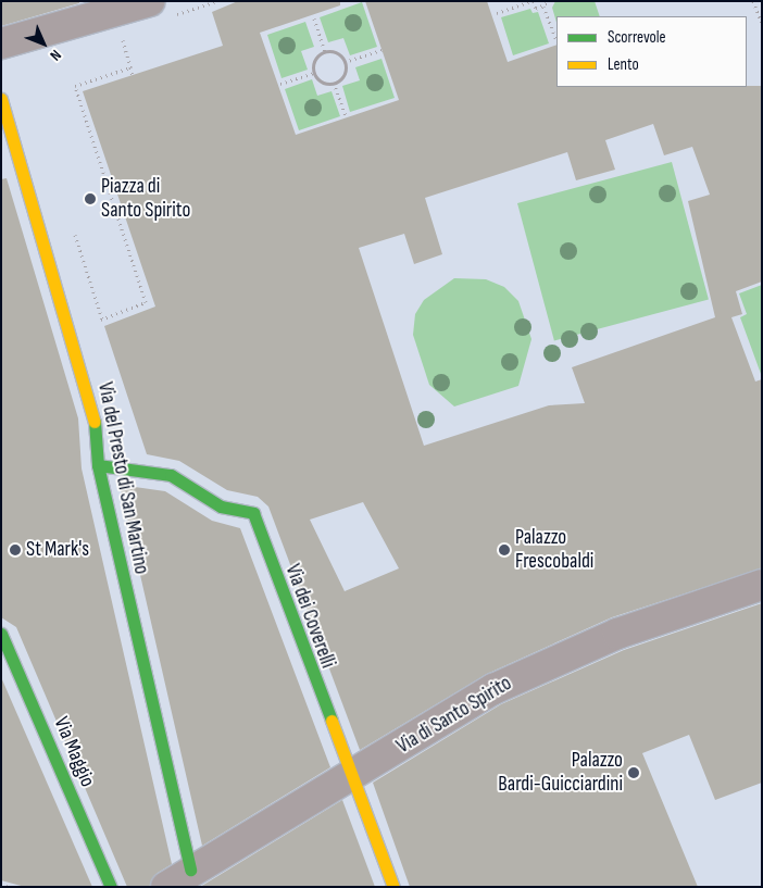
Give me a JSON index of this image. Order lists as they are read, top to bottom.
{
  "streets": {
    "street": [
      "Via del Presto di San Martino",
      "Via dei Coverelli",
      "Via di Santo Spirito",
      "Via Maggio"
    ]
  },
  "crossings": [
    ["Via del Presto di San Martino", "Via dei Coverelli"],
    ["Via del Presto di San Martino", "Via di Santo Spirito"],
    ["Via dei Coverelli", "Via di Santo Spirito"]
  ],
  "places": [
    "Piazza di Santo Spirito",
    "St Mark's",
    "Palazzo Frescobaldi",
    "Palazzo Bardi-Guicciardini"
  ],
  "legend": ["Scorrevole", "Lento"],
  "north": "bottom right"
}
